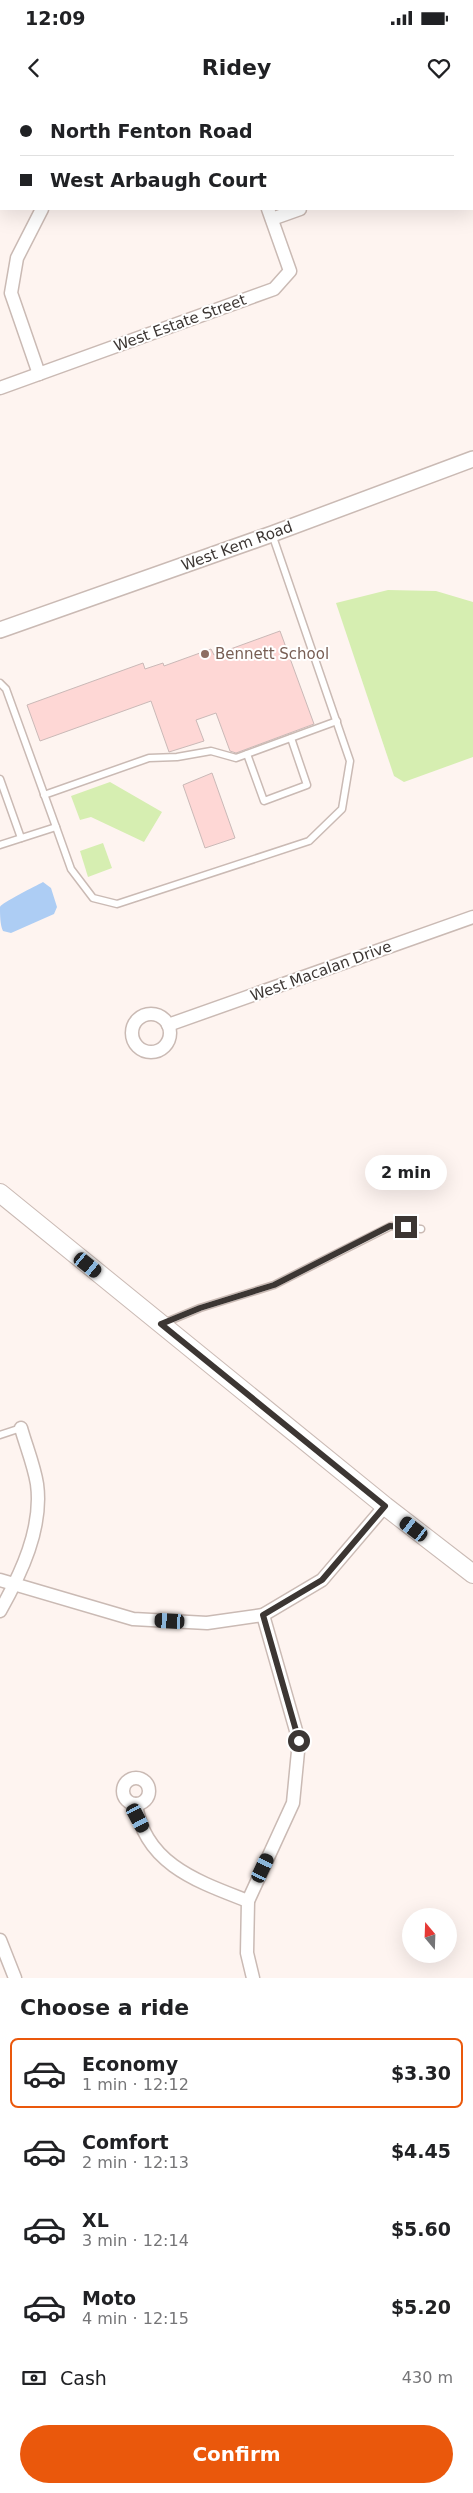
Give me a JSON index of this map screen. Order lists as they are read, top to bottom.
{
  "streets": {
    "street": ["West Estate Street", "West Kem Road", "West Macalan Drive"]
  },
  "places": ["Bennett School"],
  "north": "top",
  "page": {
    "status": "12:09",
    "header": "Ridey",
    "banner": ["North Fenton Road", "West Arbaugh Court"],
    "bubble": "2 min",
    "heading": "Choose a ride",
    "list": [
      {
        "name": "Economy",
        "note": "1 min · 12:12",
        "value": "$3.30"
      },
      {
        "name": "Comfort",
        "note": "2 min · 12:13",
        "value": "$4.45"
      },
      {
        "name": "XL",
        "note": "3 min · 12:14",
        "value": "$5.60"
      },
      {
        "name": "Moto",
        "note": "4 min · 12:15",
        "value": "$5.20"
      }
    ],
    "pay": ["Cash", "430 m"],
    "buttons": "Confirm"
  }
}
